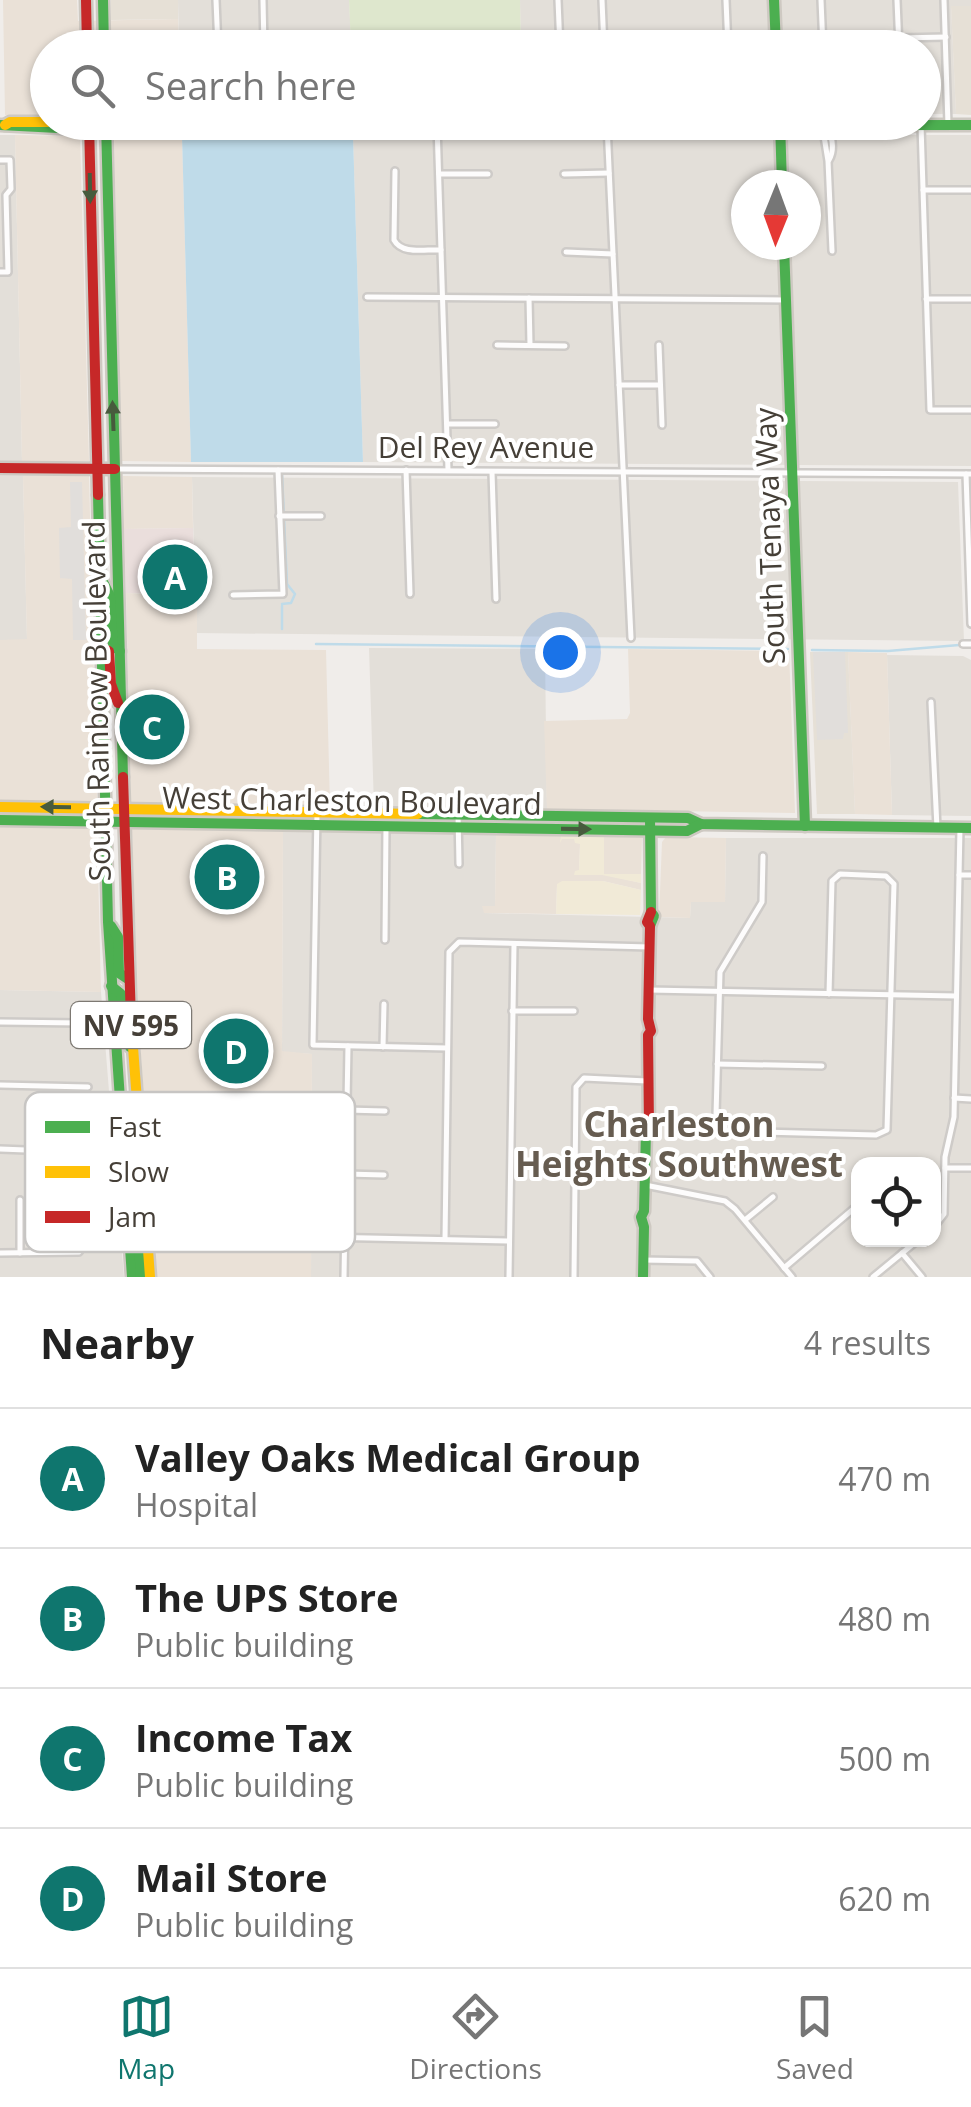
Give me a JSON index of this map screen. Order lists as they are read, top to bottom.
{
  "streets": {
    "main road": [
      "Del Rey Avenue",
      "South Tenaya Way",
      "South Rainbow Boulevard",
      "West Charleston Boulevard",
      "NV 595"
    ]
  },
  "crossings": [
    ["Del Rey Avenue", "South Tenaya Way"],
    ["Del Rey Avenue", "South Rainbow Boulevard"],
    ["South Tenaya Way", "West Charleston Boulevard"],
    ["South Rainbow Boulevard", "West Charleston Boulevard"]
  ],
  "districts": ["Charleston Heights Southwest"],
  "legend": ["Fast", "Slow", "Jam"],
  "north": "bottom",
  "page": {
    "search": "Search here",
    "pins": [
      "A",
      "C",
      "B",
      "D"
    ],
    "heading": ["Nearby", "4 results"],
    "list": [
      {
        "mark": "A",
        "name": "Valley Oaks Medical Group",
        "note": "Hospital",
        "value": "470 m"
      },
      {
        "mark": "B",
        "name": "The UPS Store",
        "note": "Public building",
        "value": "480 m"
      },
      {
        "mark": "C",
        "name": "Income Tax",
        "note": "Public building",
        "value": "500 m"
      },
      {
        "mark": "D",
        "name": "Mail Store",
        "note": "Public building",
        "value": "620 m"
      }
    ],
    "nav": ["Map", "Directions", "Saved"]
  }
}
